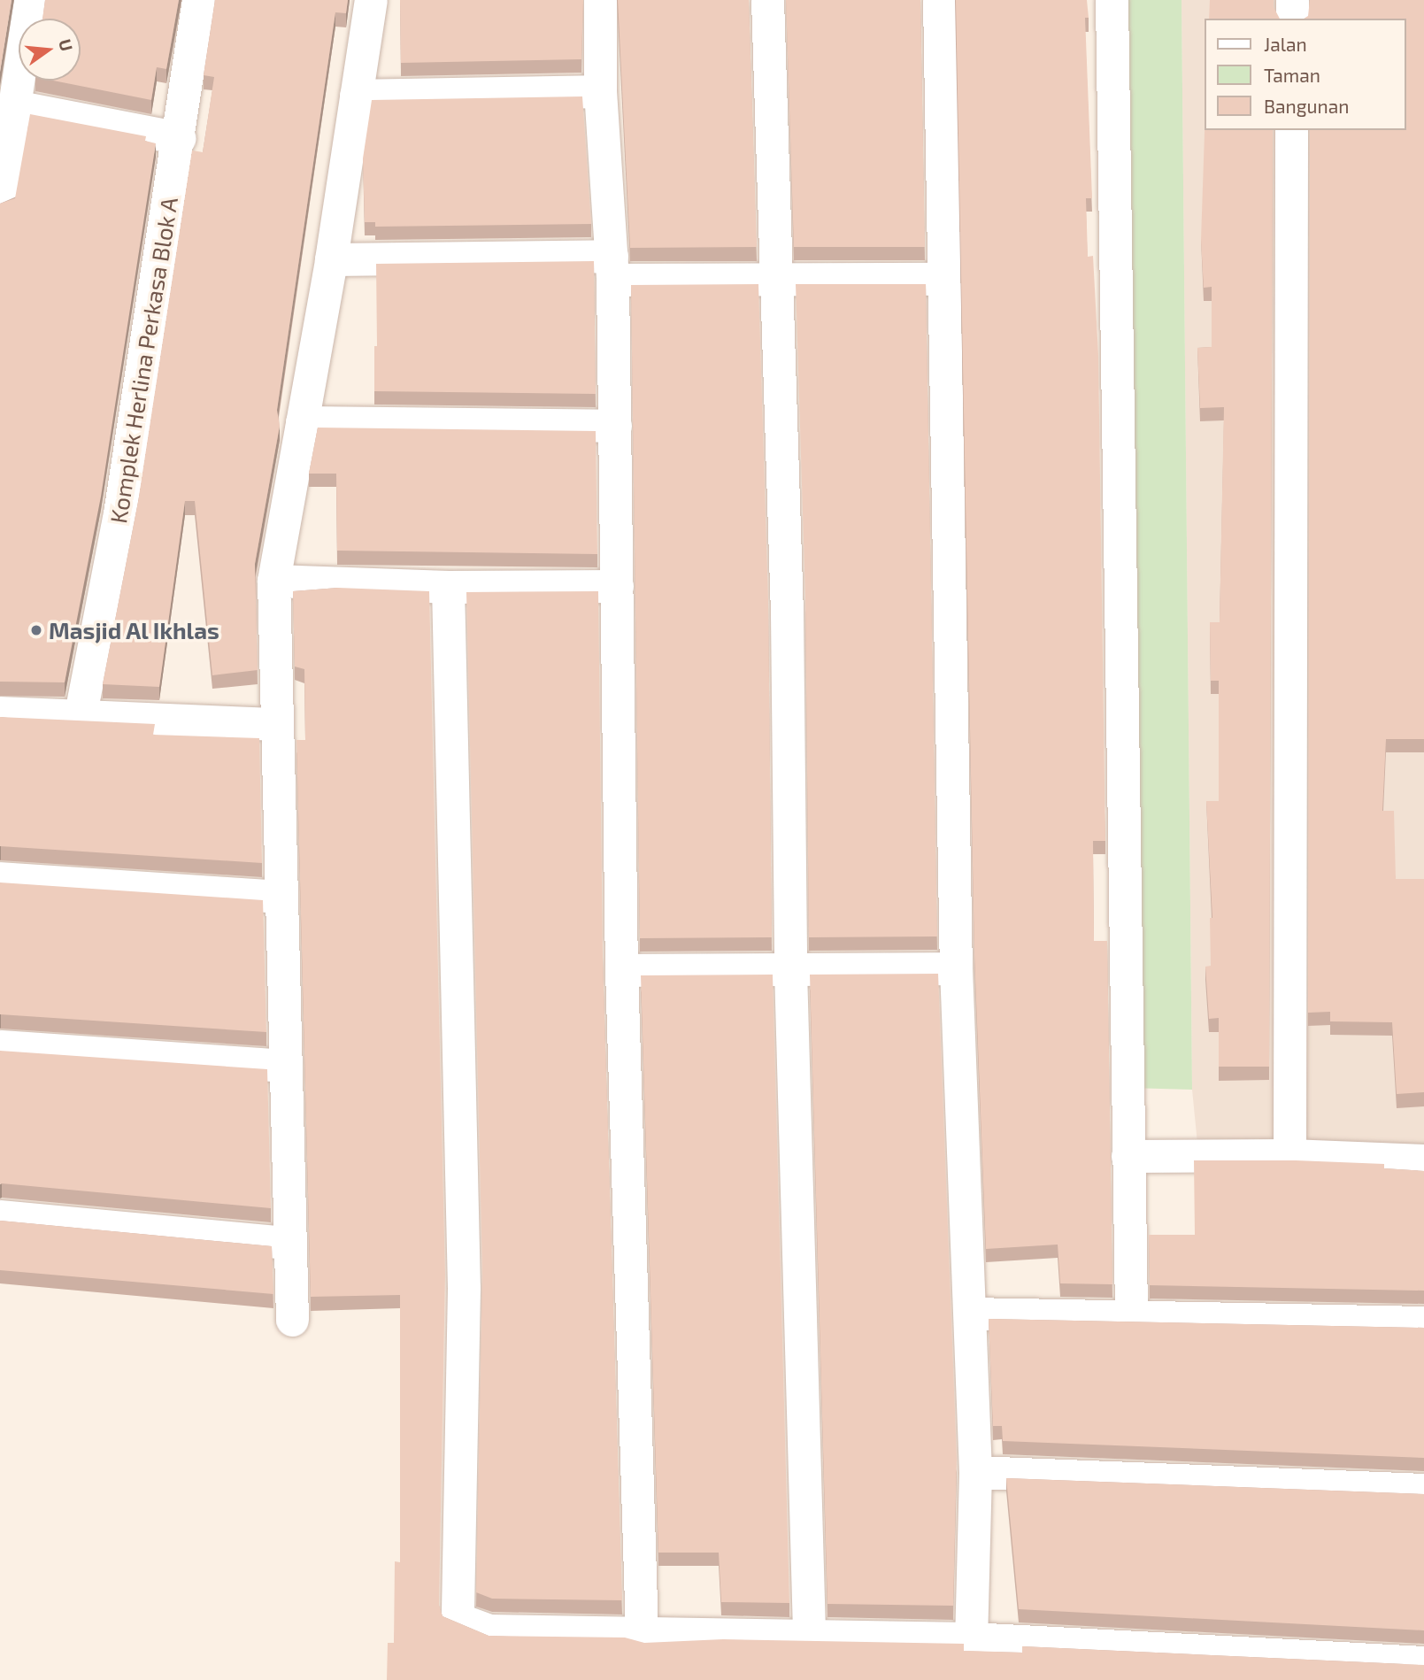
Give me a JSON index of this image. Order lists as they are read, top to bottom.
{
  "streets": {
    "street": ["Komplek Herlina Perkasa Blok A"]
  },
  "places": ["Masjid Al Ikhlas"],
  "legend": ["Jalan", "Taman", "Bangunan"],
  "north": "right"
}
